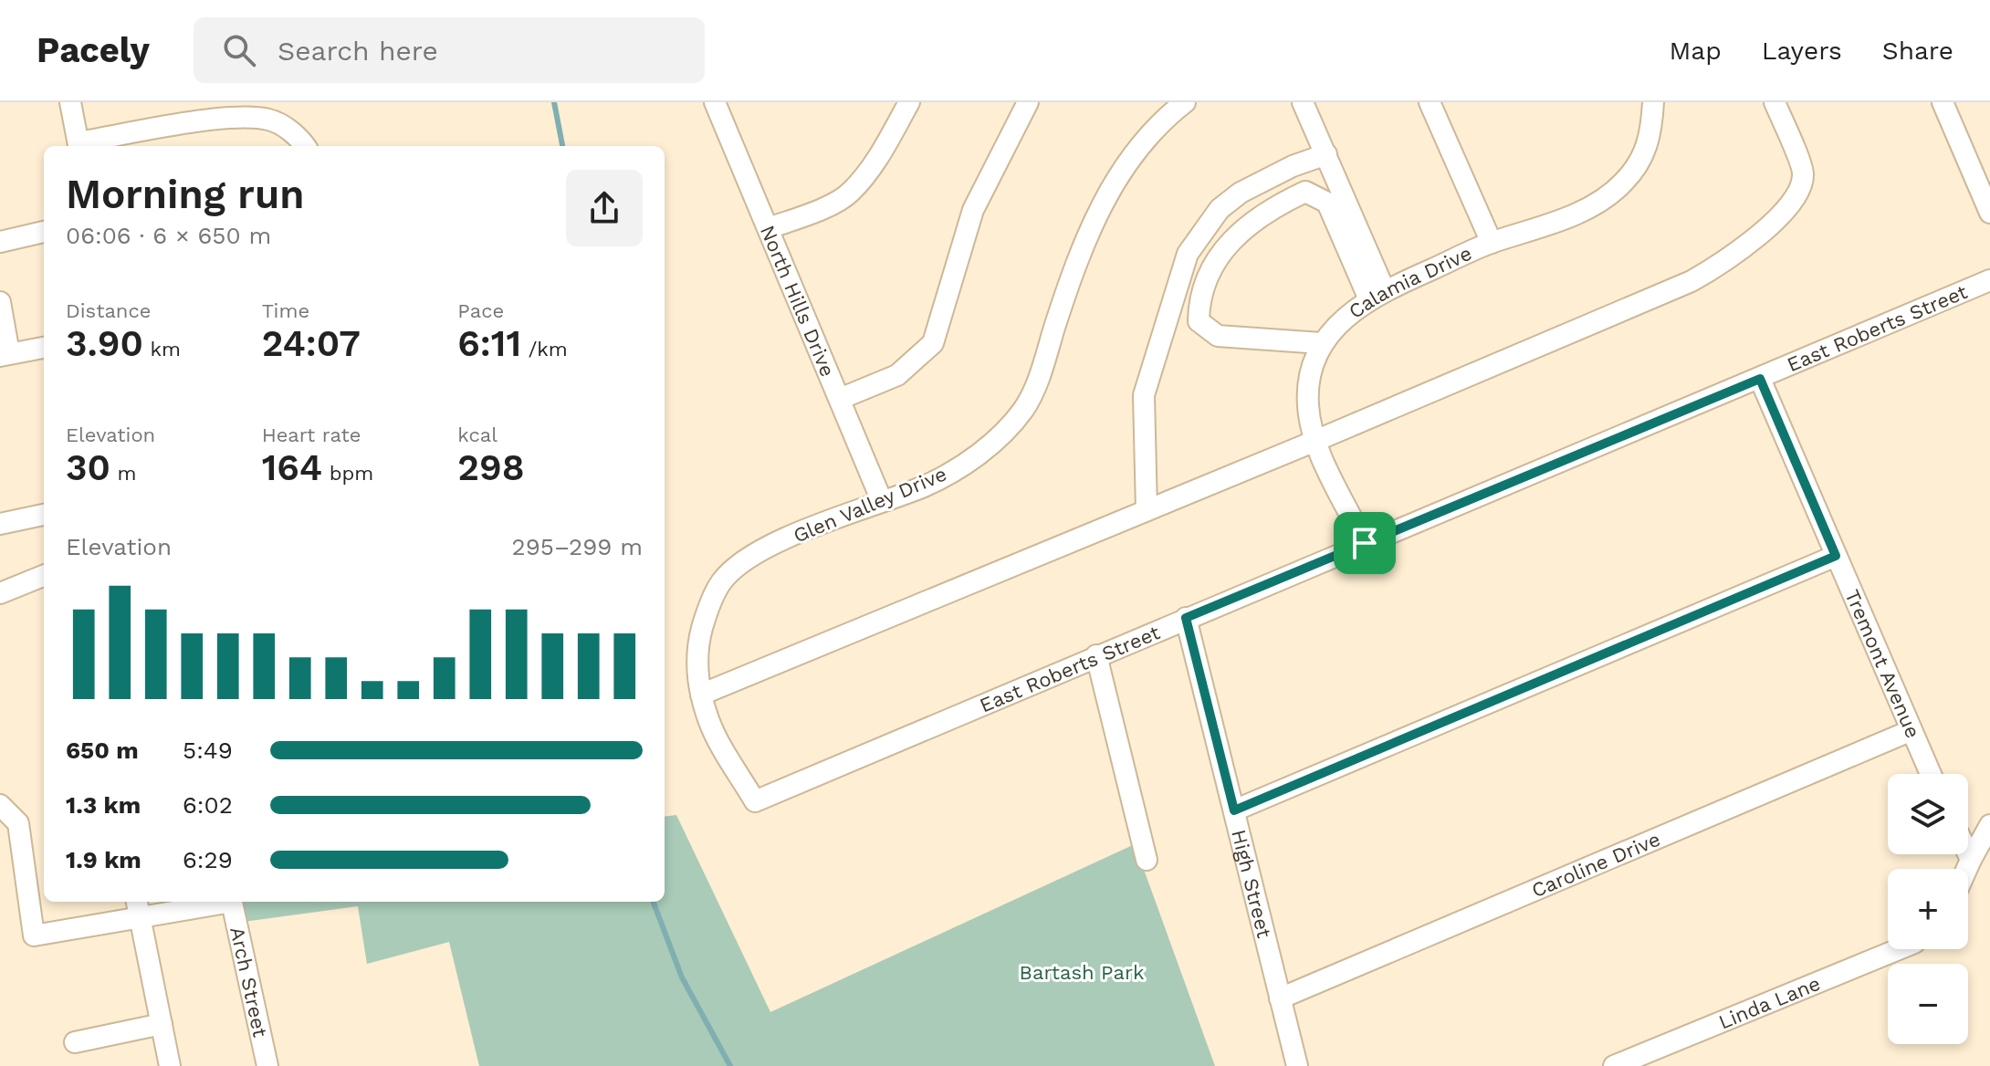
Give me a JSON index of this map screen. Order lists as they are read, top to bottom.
{
  "streets": {
    "street": [
      "Calamia Drive",
      "North Hills Drive",
      "East Roberts Street",
      "Glen Valley Drive",
      "Tremont Avenue",
      "Caroline Drive",
      "High Street",
      "Arch Street",
      "Linda Lane"
    ]
  },
  "crossings": [
    ["Calamia Drive", "East Roberts Street"],
    ["North Hills Drive", "Glen Valley Drive"],
    ["East Roberts Street", "Glen Valley Drive"],
    ["East Roberts Street", "Tremont Avenue"],
    ["East Roberts Street", "High Street"],
    ["Tremont Avenue", "Caroline Drive"],
    ["Caroline Drive", "High Street"]
  ],
  "parks": ["Bartash Park"],
  "page": {
    "header": "Pacely",
    "search": "Search here",
    "nav": ["Map", "Layers", "Share"],
    "heading": ["Morning run", "06:06 · 6 × 650 m"],
    "stats": [
      ["Distance", "3.90 km"],
      ["Time", "24:07"],
      ["Pace", "6:11 /km"],
      ["Elevation", "30 m"],
      ["Heart rate", "164 bpm"],
      ["kcal", "298"]
    ],
    "chart": ["Elevation", "295–299 m"],
    "list": [
      {
        "name": "650 m",
        "note": "5:49"
      },
      {
        "name": "1.3 km",
        "note": "6:02"
      },
      {
        "name": "1.9 km",
        "note": "6:29"
      }
    ],
    "map_buttons": ["+", "−"]
  }
}
